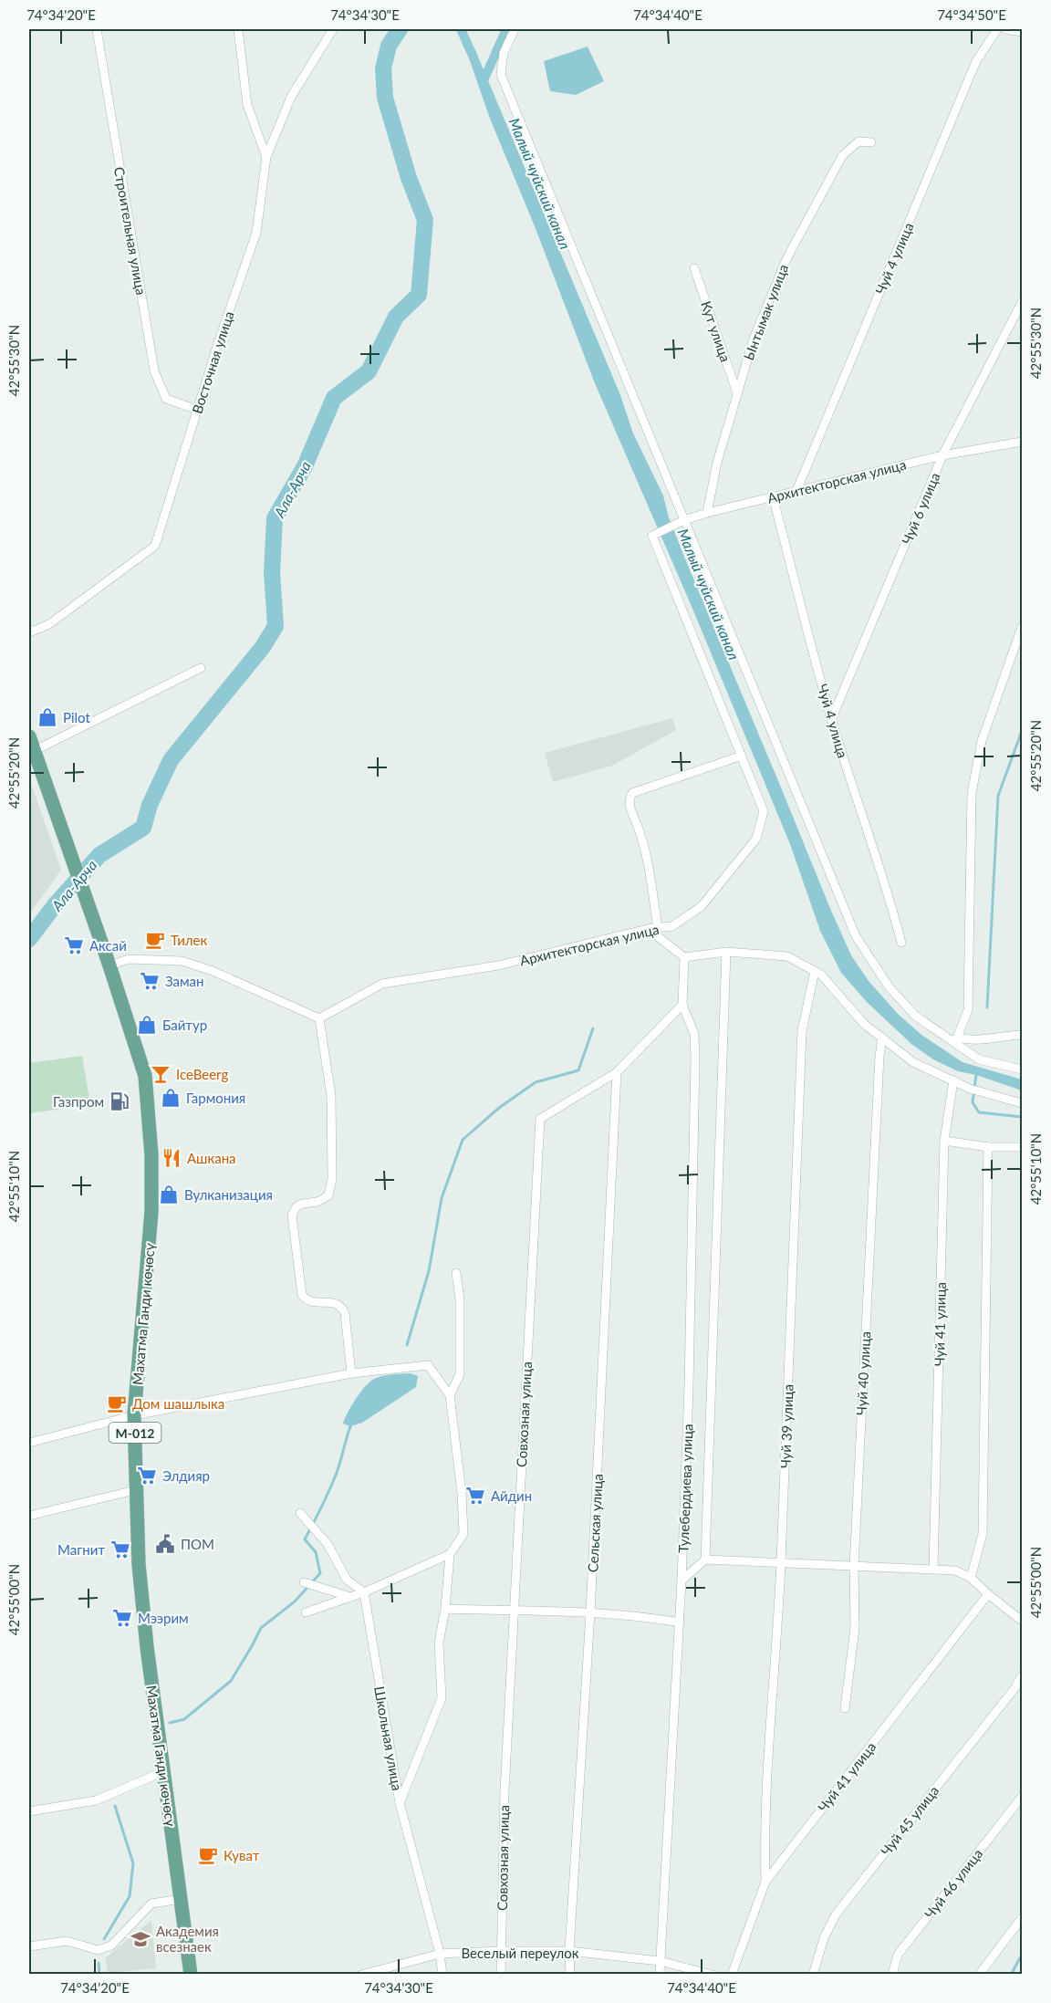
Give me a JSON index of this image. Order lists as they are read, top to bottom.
{
  "streets": {
    "main road": ["Махатма Ганди көчөсү", "М-012"],
    "street": [
      "Строительная улица",
      "Чуй 4 улица",
      "Ынтымак улица",
      "Кут улица",
      "Восточная улица",
      "Архитекторская улица",
      "Чуй 6 улица",
      "Чуй 41 улица",
      "Чуй 40 улица",
      "Совхозная улица",
      "Чуй 39 улица",
      "Тулебердиева улица",
      "Сельская улица",
      "Школьная улица",
      "Чуй 45 улица",
      "Чуй 46 улица",
      "Веселый переулок"
    ]
  },
  "crossings": [
    ["Строительная улица", "Восточная улица"],
    ["Чуй 4 улица", "Архитекторская улица"],
    ["Чуй 4 улица", "Чуй 6 улица"],
    ["Ынтымак улица", "Кут улица"],
    ["Ынтымак улица", "Архитекторская улица"],
    ["Архитекторская улица", "Чуй 6 улица"],
    ["Чуй 41 улица", "Чуй 39 улица"],
    ["Совхозная улица", "Тулебердиева улица"],
    ["Совхозная улица", "Сельская улица"],
    ["Совхозная улица", "Веселый переулок"],
    ["Тулебердиева улица", "Веселый переулок"],
    ["Сельская улица", "Веселый переулок"],
    ["Школьная улица", "Веселый переулок"]
  ],
  "water": ["Малый чуйский канал", "Ала-Арча"],
  "places": {
    "shop": [
      "Pilot",
      "Байтур",
      "Гармония",
      "Вулканизация"
    ],
    "cafe": ["Тилек", "Дом шашлыка", "Куват"],
    "supermarket": [
      "Аксай",
      "Заман",
      "Элдияр",
      "Айдин",
      "Магнит",
      "Мээрим"
    ],
    "bar": ["IceBeerg"],
    "fuel station": ["Газпром"],
    "restaurant": ["Ашкана"],
    "public building": ["ПОМ"],
    "school or university": ["Академия всезнаек"]
  },
  "coordinates": [
    "74°34'20\"E",
    "74°34'30\"E",
    "74°34'40\"E",
    "74°34'50\"E",
    "42°55'30\"N",
    "42°55'20\"N",
    "42°55'10\"N",
    "42°55'00\"N"
  ]
}
